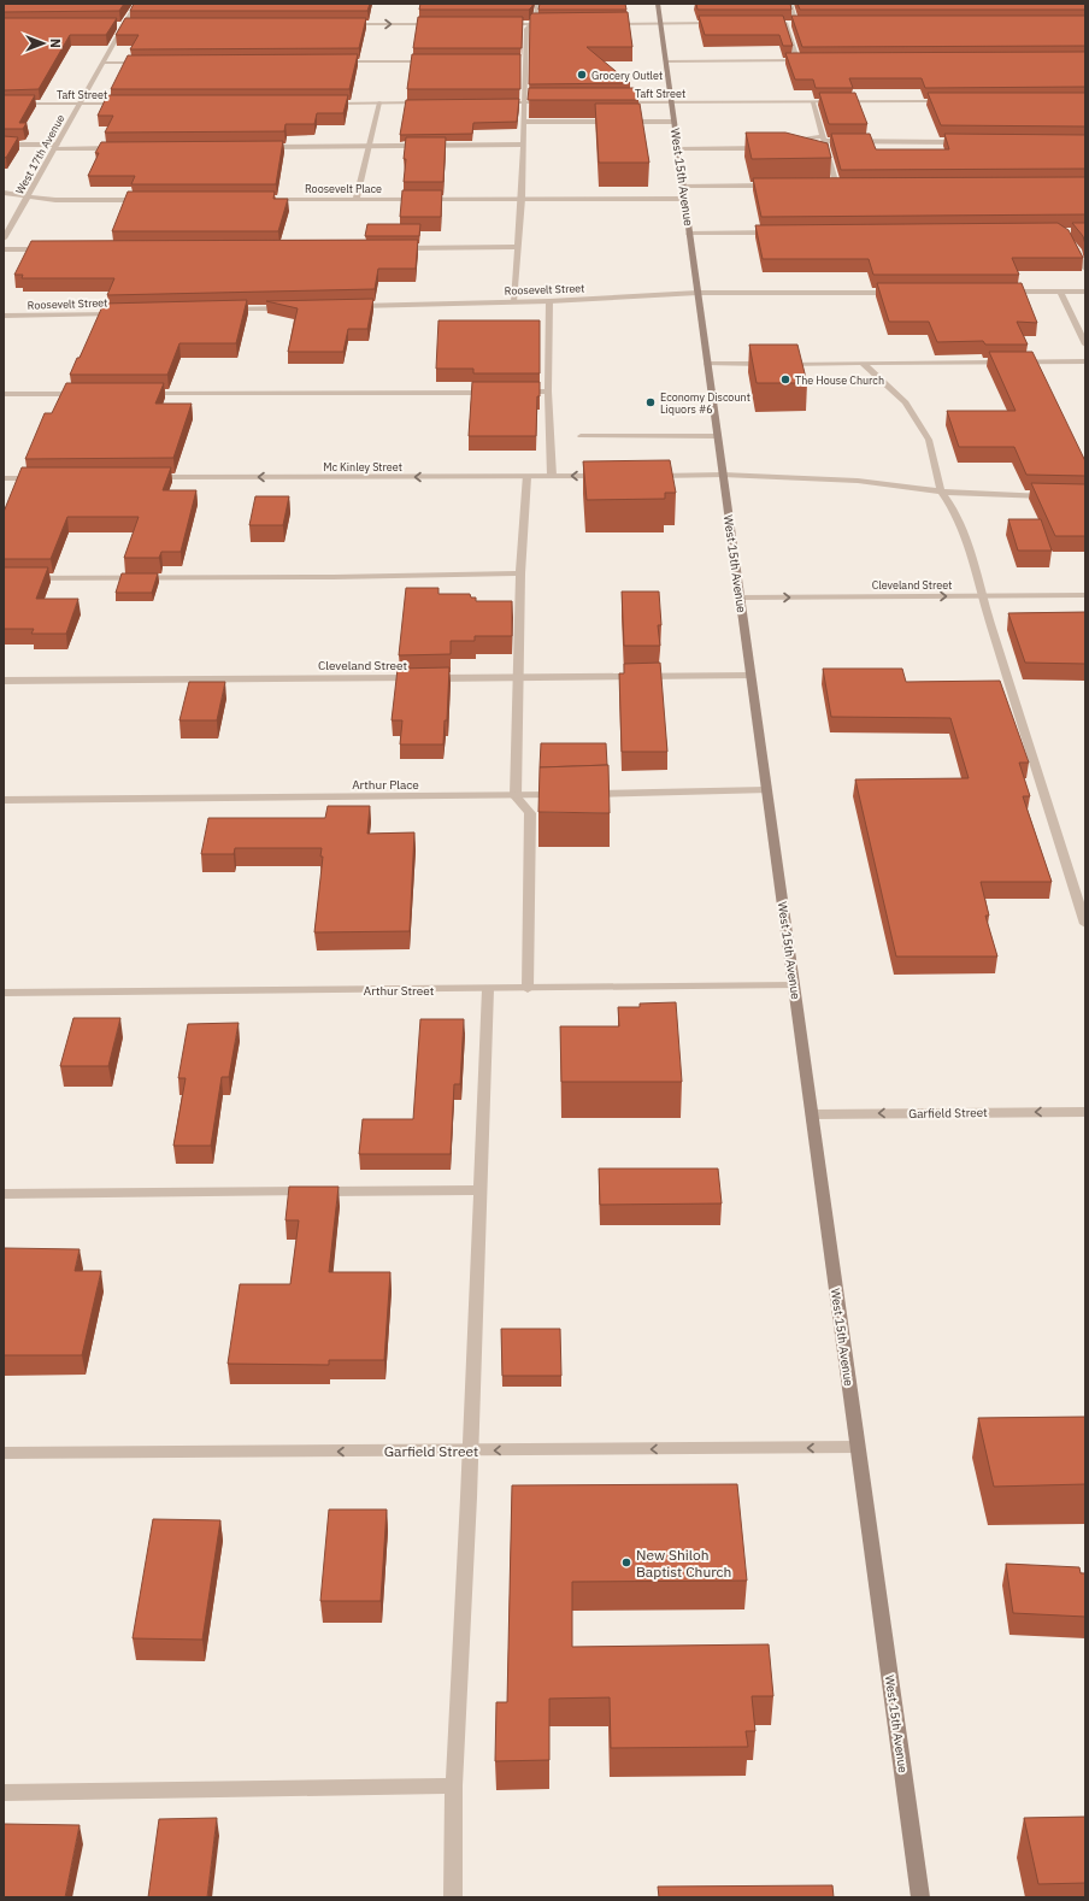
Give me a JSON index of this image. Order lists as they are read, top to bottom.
{
  "streets": {
    "main road": ["West 15th Avenue"],
    "street": [
      "Taft Street",
      "West 17th Avenue",
      "Roosevelt Place",
      "Roosevelt Street",
      "Mc Kinley Street",
      "Cleveland Street",
      "Arthur Place",
      "Arthur Street",
      "Garfield Street"
    ]
  },
  "crossings": [
    ["Taft Street", "West 17th Avenue"],
    ["Taft Street", "West 15th Avenue"],
    ["West 15th Avenue", "Roosevelt Place"],
    ["West 15th Avenue", "Roosevelt Street"],
    ["West 15th Avenue", "Cleveland Street"],
    ["West 15th Avenue", "Arthur Street"],
    ["West 15th Avenue", "Garfield Street"]
  ],
  "one_way": ["Garfield Street"],
  "places": [
    "Grocery Outlet",
    "The House Church",
    "Economy Discount Liquors #6",
    "New Shiloh Baptist Church"
  ],
  "north": "right"
}
